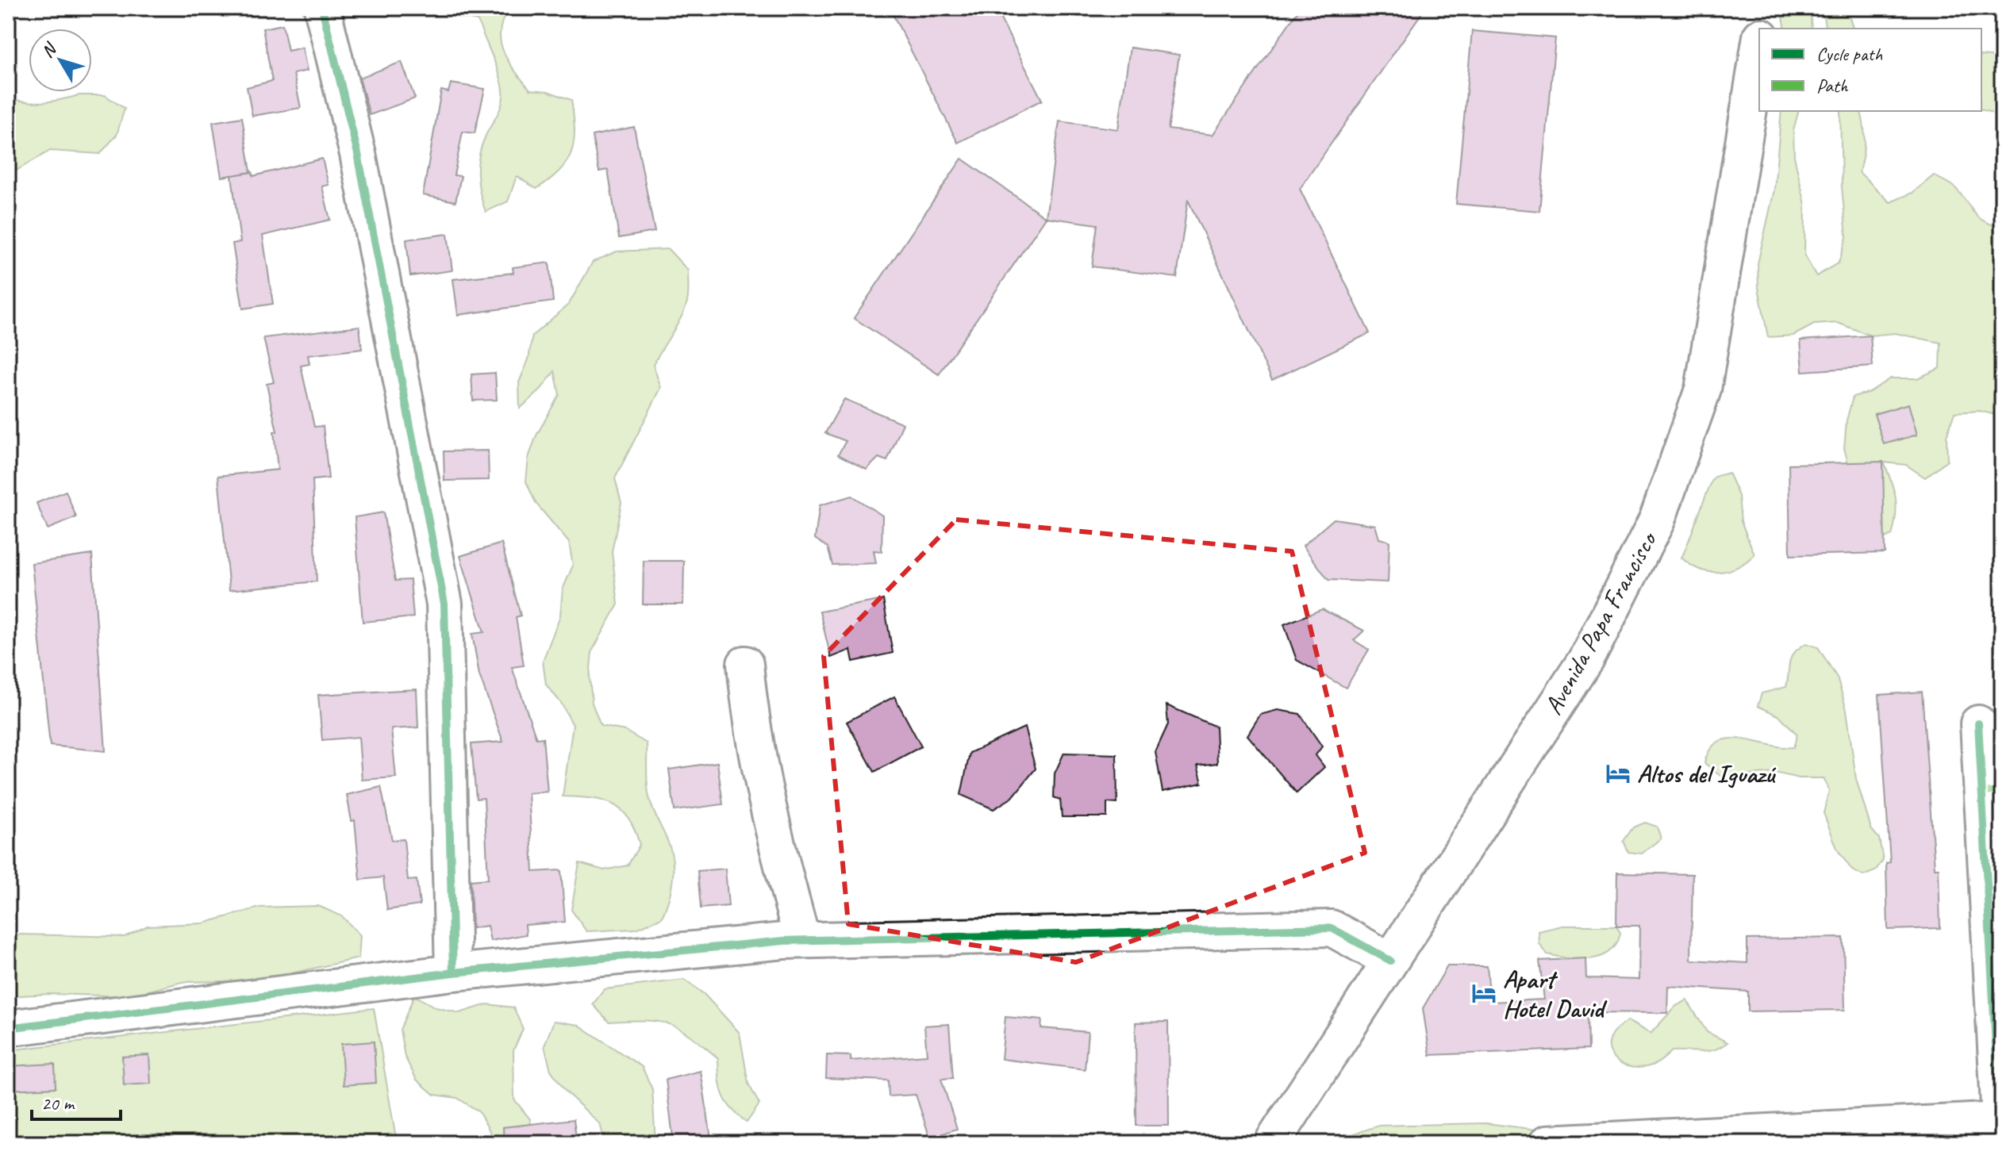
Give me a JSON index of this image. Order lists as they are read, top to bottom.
{
  "streets": {
    "street": ["Avenida Papa Francisco"]
  },
  "places": {
    "hotel": ["Altos del Iguazú", "Apart Hotel David"]
  },
  "legend": ["Cycle path", "Path"],
  "scale_bar": "20 m",
  "north": "top left"
}
